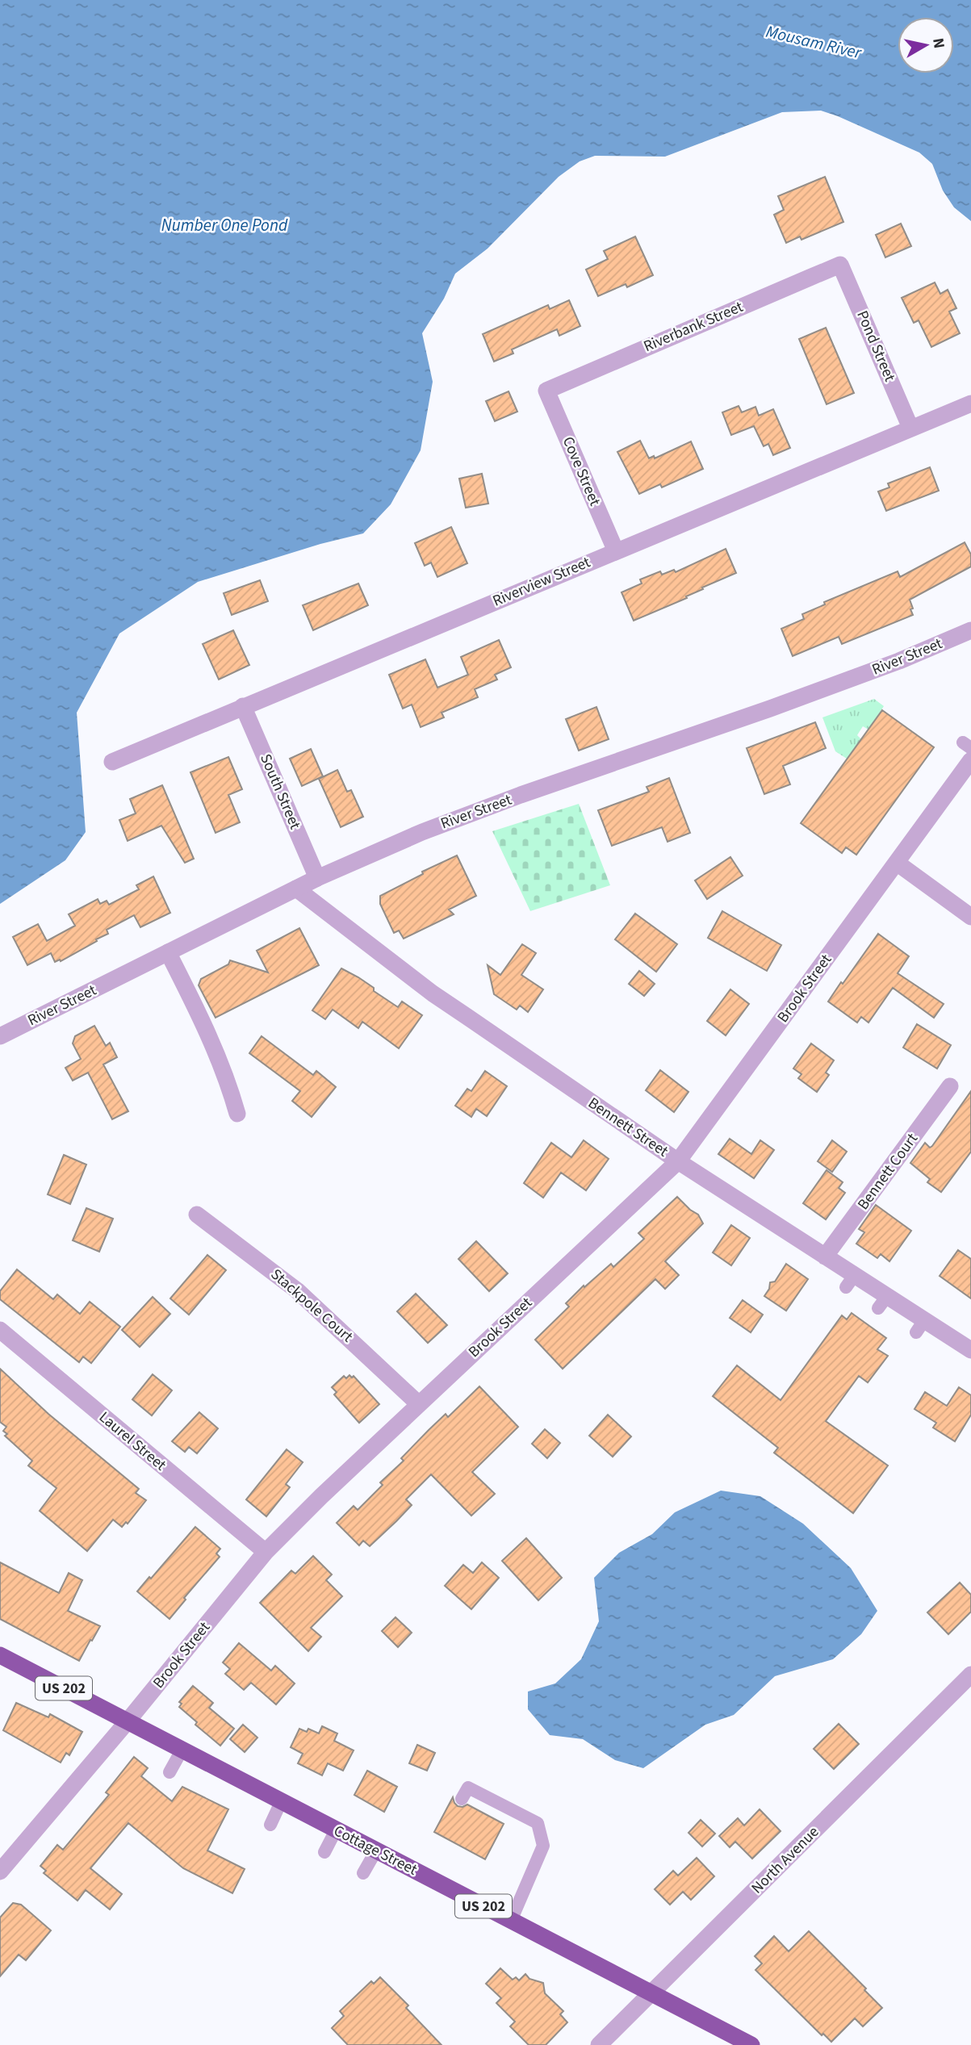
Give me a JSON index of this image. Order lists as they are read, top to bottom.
{
  "streets": {
    "highway": ["US 202", "Cottage Street"],
    "street": [
      "Riverbank Street",
      "Pond Street",
      "Cove Street",
      "Riverview Street",
      "River Street",
      "South Street",
      "Brook Street",
      "Bennett Street",
      "Bennett Court",
      "Stackpole Court",
      "Laurel Street",
      "North Avenue"
    ]
  },
  "crossings": [
    ["Riverbank Street", "Pond Street"],
    ["Riverbank Street", "Cove Street"],
    ["Pond Street", "Riverview Street"],
    ["Cove Street", "Riverview Street"],
    ["Riverview Street", "South Street"],
    ["River Street", "South Street"],
    ["River Street", "Bennett Street"],
    ["Brook Street", "Bennett Street"],
    ["Brook Street", "Stackpole Court"],
    ["Brook Street", "Laurel Street"],
    ["Brook Street", "Cottage Street"],
    ["Bennett Street", "Bennett Court"],
    ["Cottage Street", "North Avenue"]
  ],
  "water": ["Mousam River", "Number One Pond"],
  "north": "right"
}
